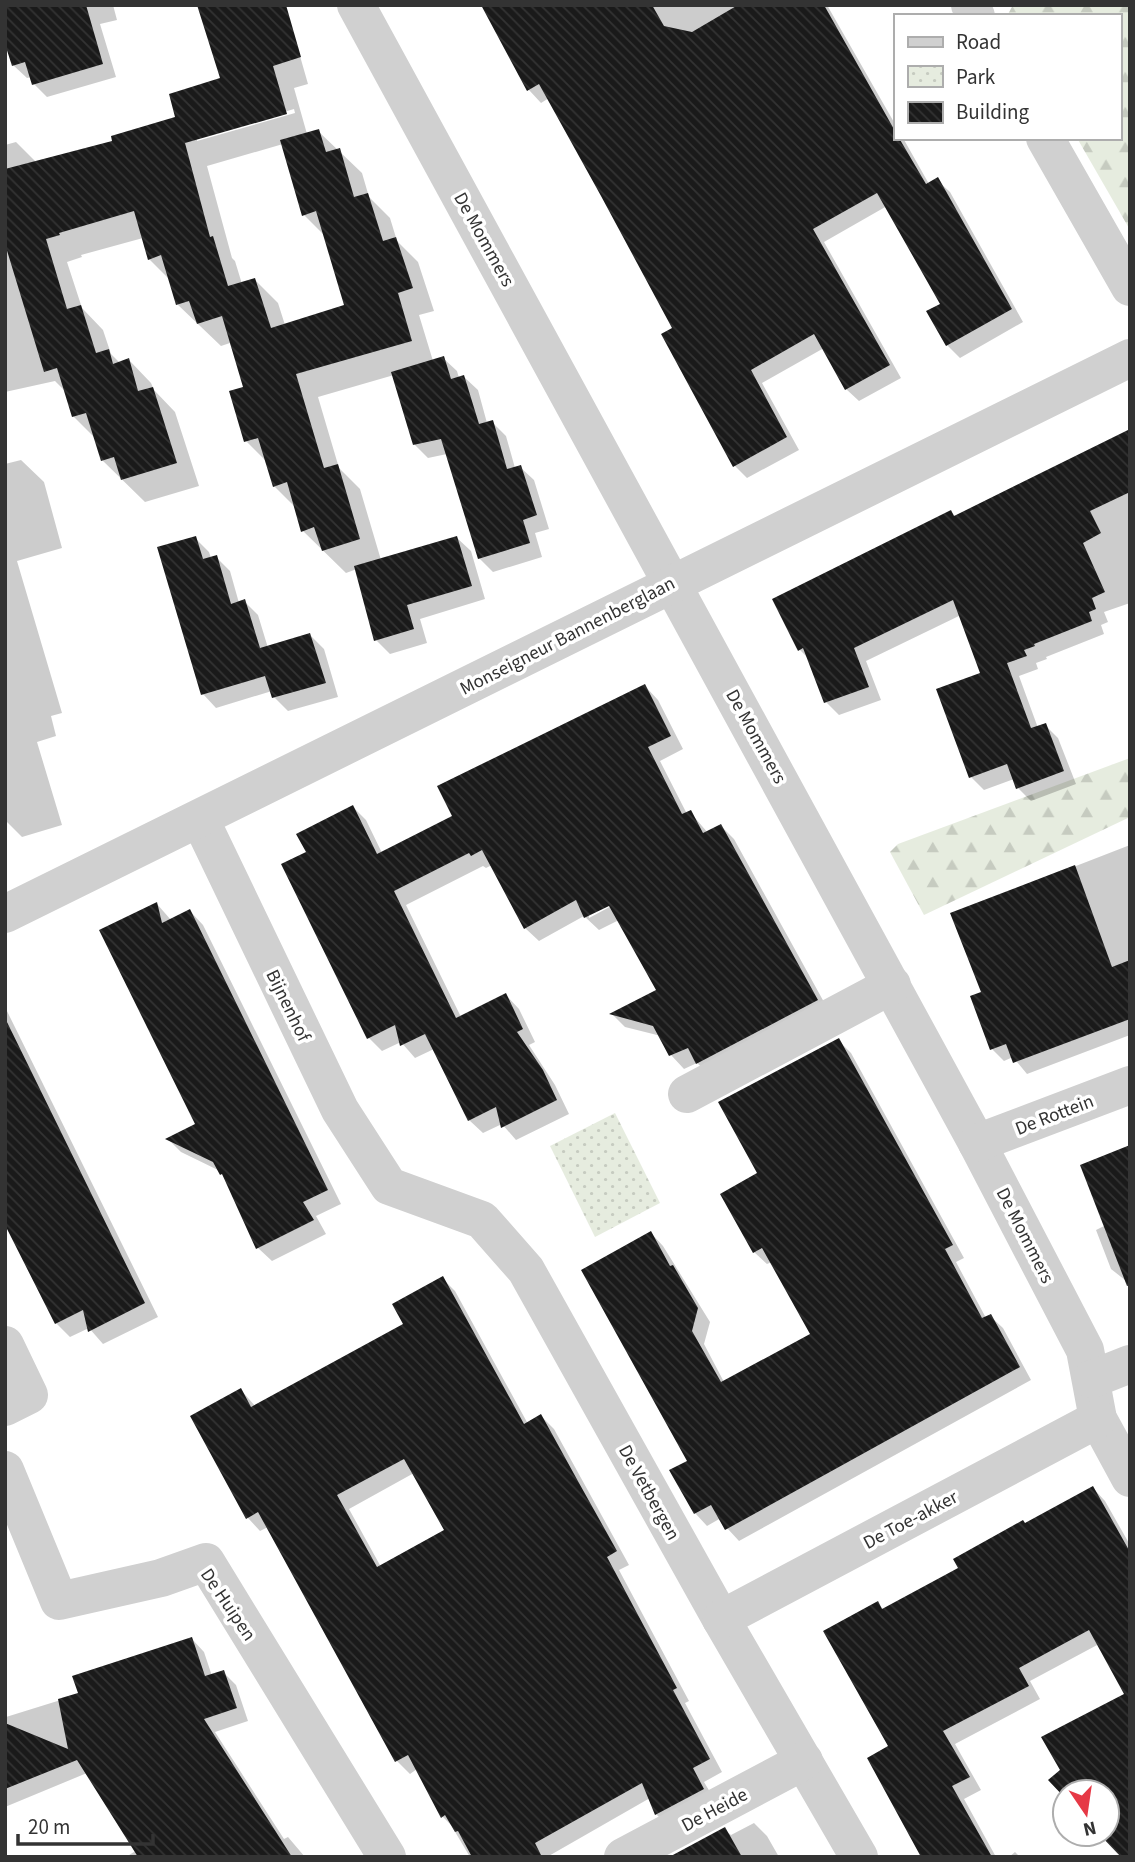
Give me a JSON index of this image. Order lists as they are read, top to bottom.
{
  "streets": {
    "street": [
      "De Mommers",
      "Monseigneur Bannenberglaan",
      "Bijnenhof",
      "De Rottein",
      "De Vetbergen",
      "De Toe-akker",
      "De Huipen",
      "De Heide"
    ]
  },
  "crossings": [
    ["De Mommers", "Monseigneur Bannenberglaan"],
    ["De Mommers", "De Rottein"],
    ["De Mommers", "De Toe-akker"],
    ["Monseigneur Bannenberglaan", "Bijnenhof"],
    ["Bijnenhof", "De Vetbergen"],
    ["De Vetbergen", "De Toe-akker"],
    ["De Vetbergen", "De Heide"]
  ],
  "legend": ["Road", "Park", "Building"],
  "scale_bar": "20 m",
  "north": "bottom"
}
